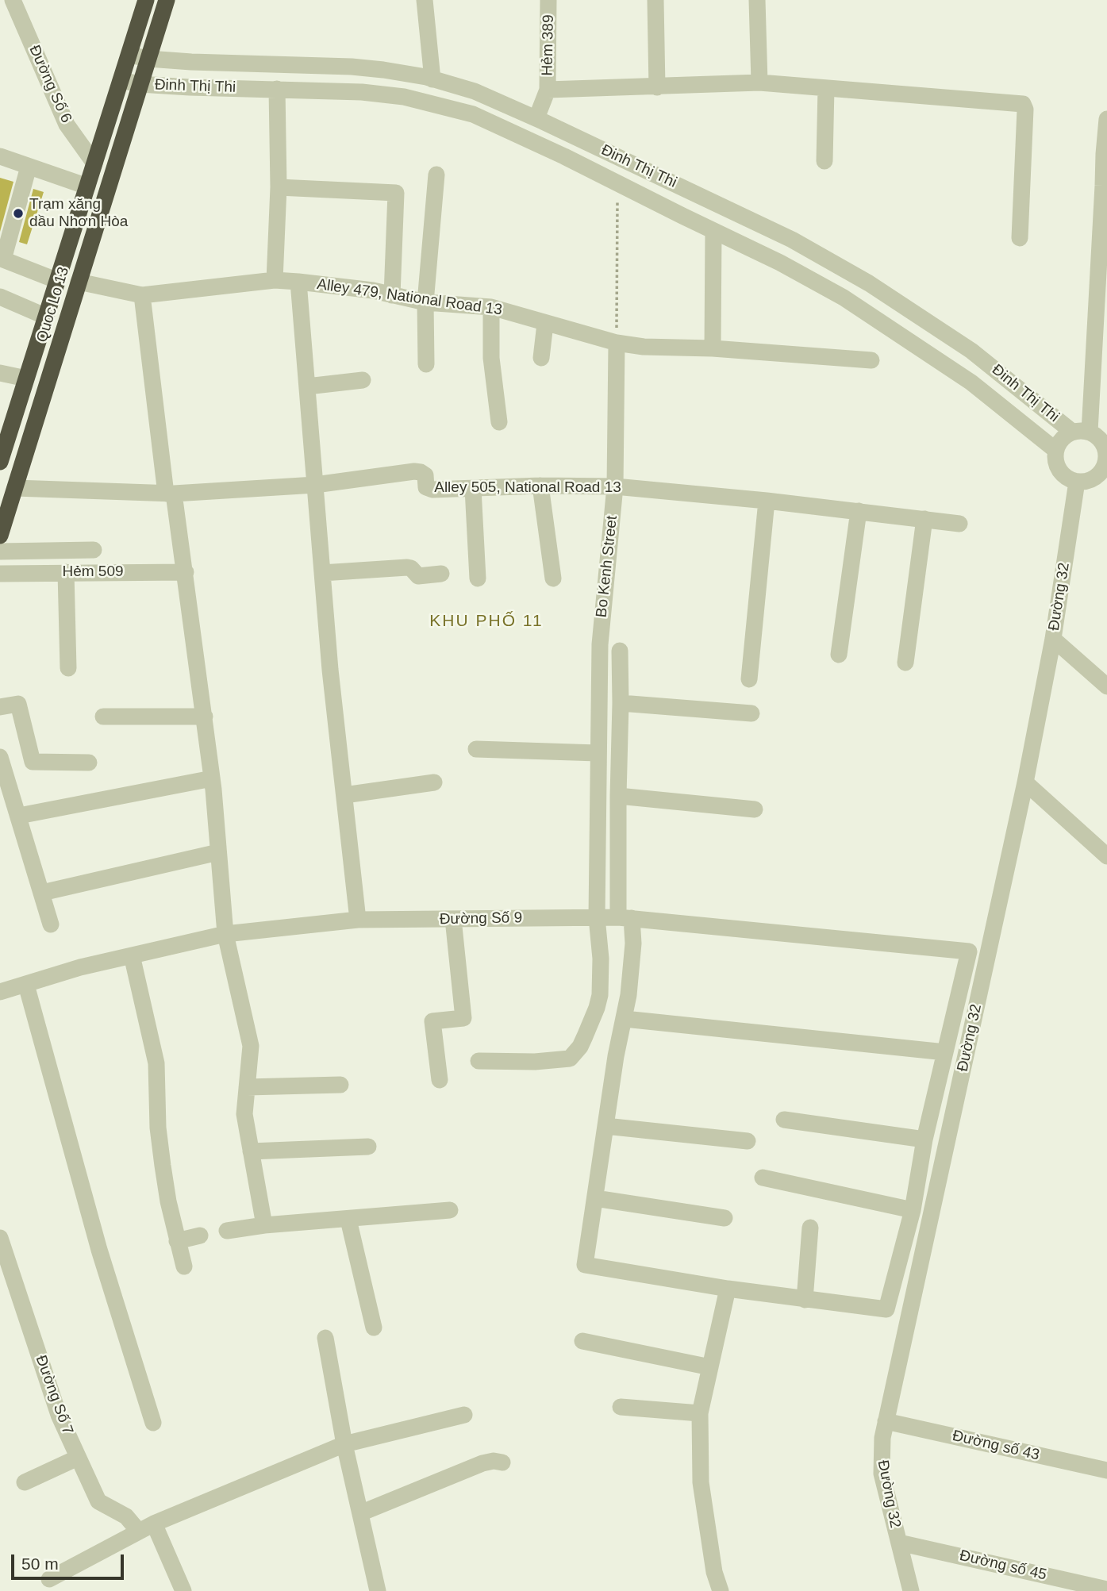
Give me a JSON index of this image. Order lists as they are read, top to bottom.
{
  "streets": {
    "highway": ["Quoc Lo 13"],
    "street": [
      "Hẻm 389",
      "Đường Số 6",
      "Đinh Thị Thi",
      "Alley 479, National Road 13",
      "Alley 505, National Road 13",
      "Bo Kenh Street",
      "Hẻm 509",
      "Đường 32",
      "Đường Số 9",
      "Đường Số 7",
      "Đường số 43",
      "Đường số 45"
    ]
  },
  "crossings": [
    ["Đường Số 6", "Quoc Lo 13"],
    ["Đinh Thị Thi", "Quoc Lo 13"],
    ["Đinh Thị Thi", "Đường 32"],
    ["Alley 479, National Road 13", "Quoc Lo 13"],
    ["Alley 479, National Road 13", "Bo Kenh Street"],
    ["Quoc Lo 13", "Alley 505, National Road 13"],
    ["Alley 505, National Road 13", "Bo Kenh Street"],
    ["Bo Kenh Street", "Đường Số 9"],
    ["Đường 32", "Đường số 43"],
    ["Đường 32", "Đường số 45"]
  ],
  "districts": ["KHU PHỐ 11"],
  "places": ["Trạm xăng dầu Nhơn Hòa"],
  "scale_bar": "50 m"
}
